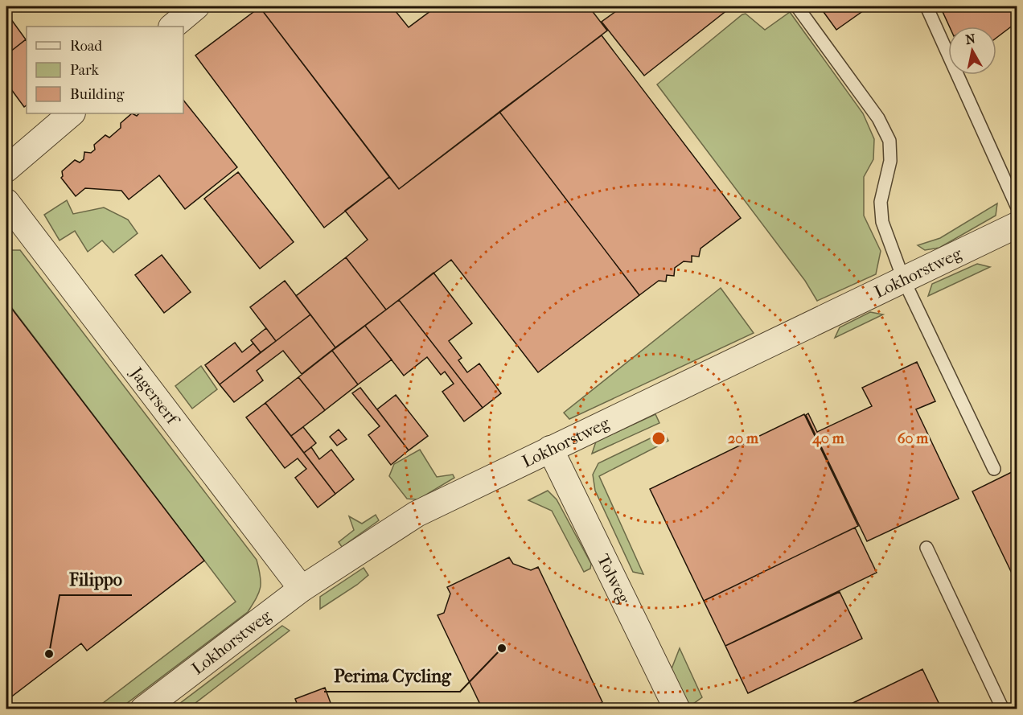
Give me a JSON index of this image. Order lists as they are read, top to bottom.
{
  "streets": {
    "street": ["Lokhorstweg", "Jagerserf", "Tolweg"]
  },
  "crossings": [
    ["Lokhorstweg", "Jagerserf"],
    ["Lokhorstweg", "Tolweg"]
  ],
  "places": ["Perima Cycling", "Filippo"],
  "legend": ["Road", "Park", "Building"],
  "north": "top",
  "rings": ["20 m", "40 m", "60 m"]
}
